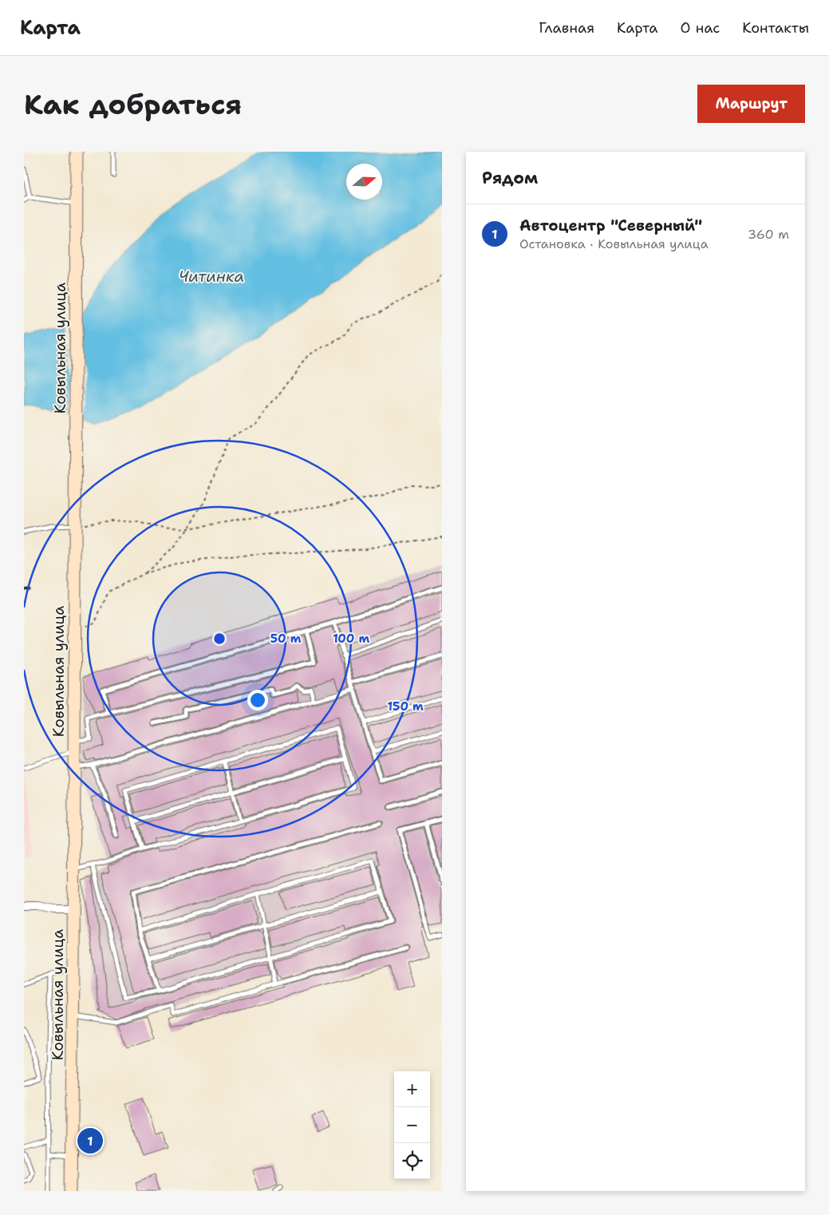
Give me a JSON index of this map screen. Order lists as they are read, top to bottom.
{
  "streets": {
    "main road": ["Ковыльная улица"]
  },
  "water": ["Читинка"],
  "north": "right",
  "page": {
    "header": "Карта",
    "nav": [
      "Главная",
      "Карта",
      "О нас",
      "Контакты"
    ],
    "buttons": "Маршрут",
    "title": "Как добраться",
    "heading": "Рядом",
    "list": [
      {
        "mark": "1",
        "name": "Автоцентр \"Северный\"",
        "note": "Остановка · Ковыльная улица",
        "value": "360 m"
      }
    ],
    "map_buttons": ["+", "−"],
    "pins": "1"
  },
  "rings": ["50 m", "100 m", "150 m"]
}
